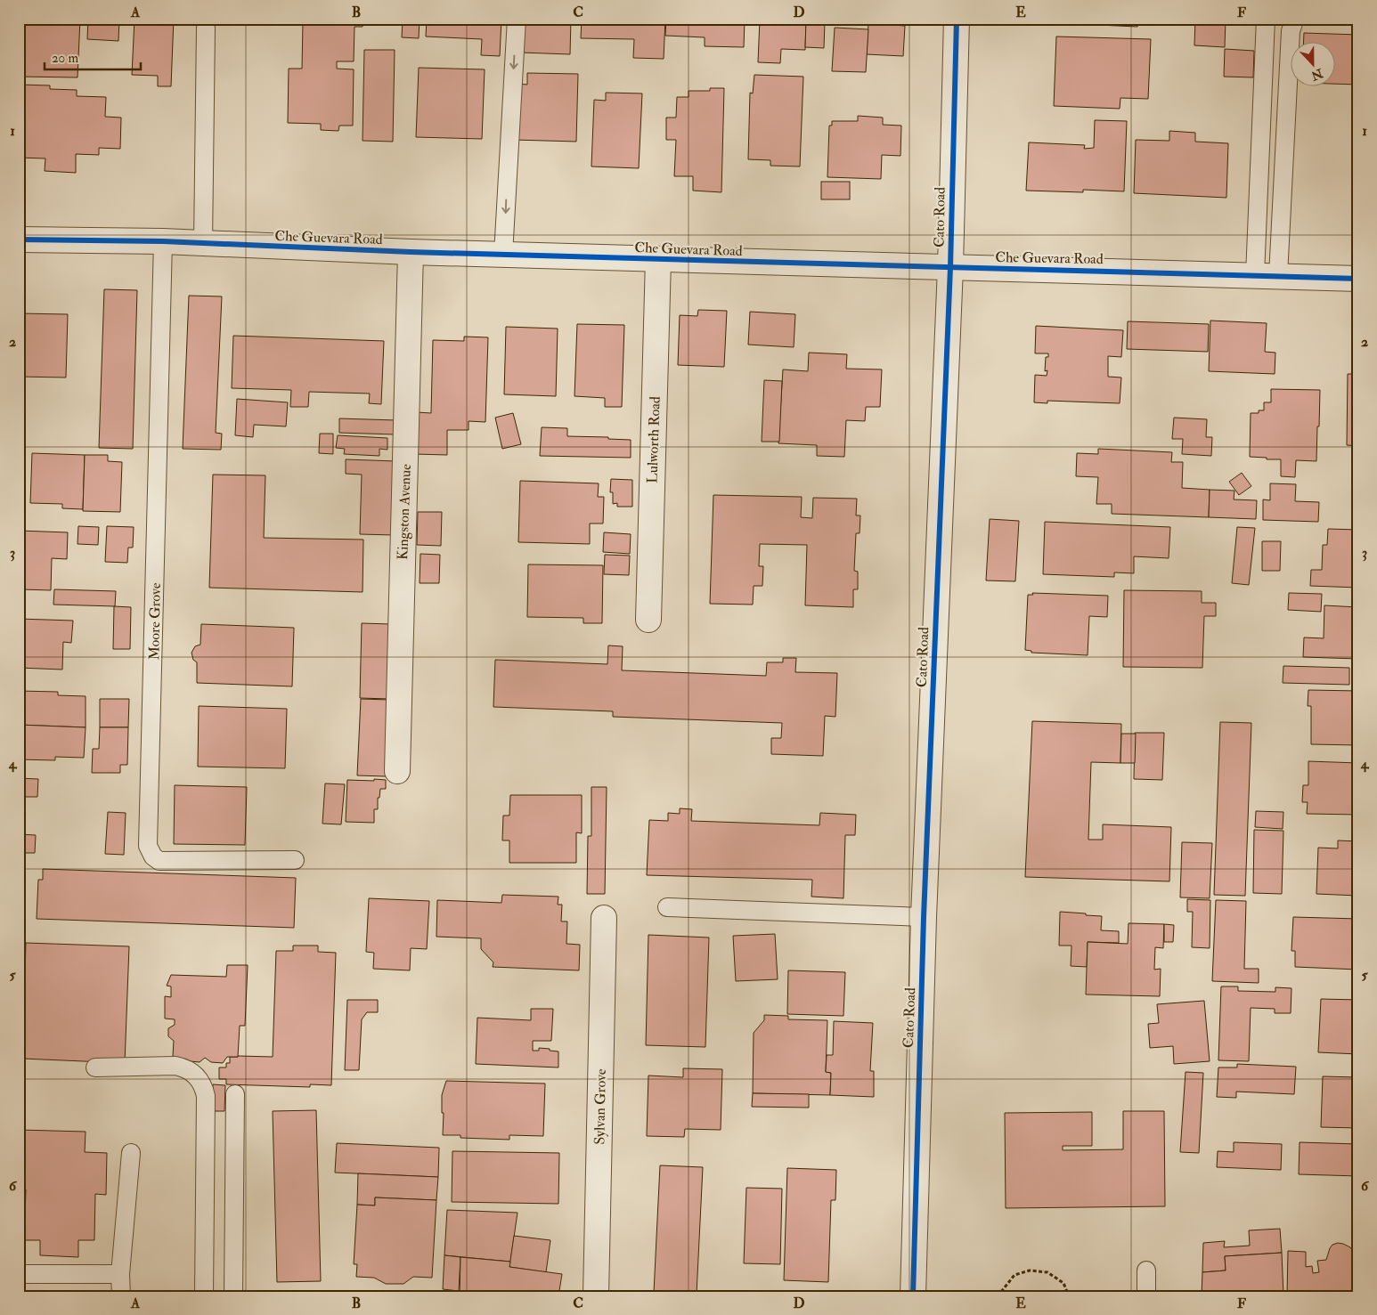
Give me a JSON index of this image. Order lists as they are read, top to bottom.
{
  "streets": {
    "street": [
      "Cato Road",
      "Che Guevara Road",
      "Lulworth Road",
      "Kingston Avenue",
      "Sylvan Grove"
    ],
    "lane": ["Moore Grove"]
  },
  "crossings": [
    ["Cato Road", "Che Guevara Road"],
    ["Che Guevara Road", "Lulworth Road"],
    ["Che Guevara Road", "Kingston Avenue"],
    ["Che Guevara Road", "Moore Grove"]
  ],
  "scale_bar": "20 m",
  "north": "bottom",
  "grid": {
    "columns": [
      "A",
      "B",
      "C",
      "D",
      "E",
      "F"
    ],
    "rows": [
      "1",
      "2",
      "3",
      "4",
      "5",
      "6"
    ]
  }
}
